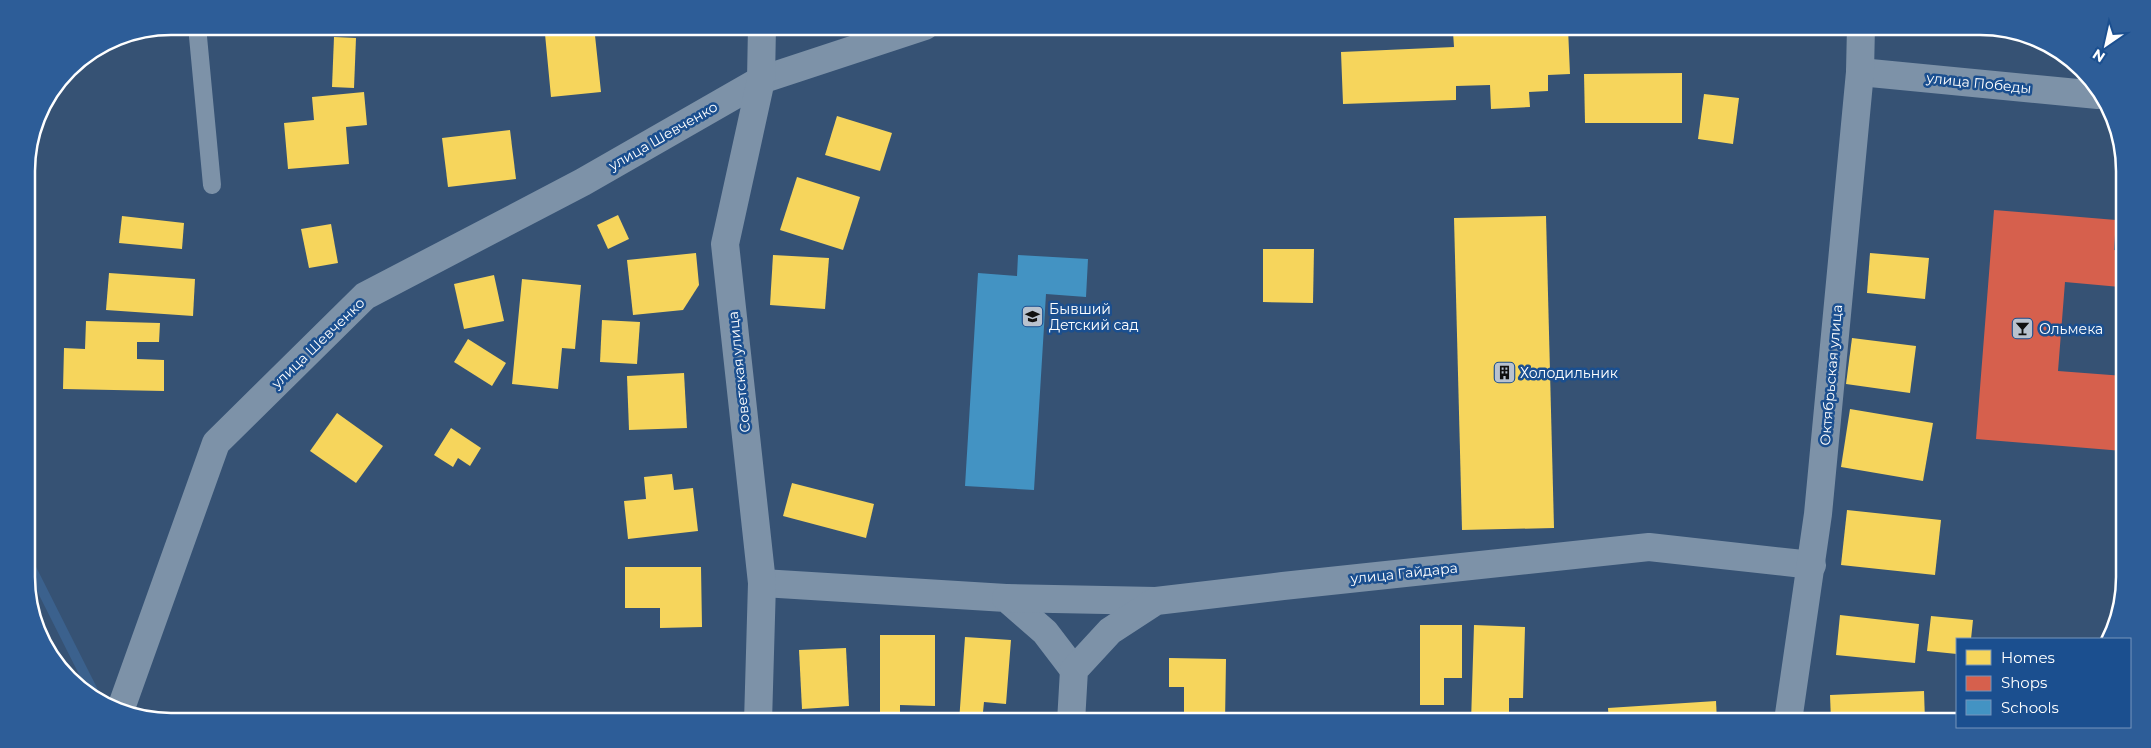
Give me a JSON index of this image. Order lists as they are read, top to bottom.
{
  "streets": {
    "street": [
      "улица Победы",
      "улица Шевченко",
      "Советская улица",
      "Октябрьская улица",
      "улица Гайдара"
    ]
  },
  "crossings": [
    ["улица Победы", "Октябрьская улица"],
    ["улица Шевченко", "Советская улица"],
    ["Октябрьская улица", "улица Гайдара"]
  ],
  "places": {
    "school or university": ["Бывший Детский сад"],
    "bar": ["Ольмека"],
    "building": ["Холодильник"]
  },
  "legend": ["Homes", "Shops", "Schools"],
  "north": "bottom left"
}
